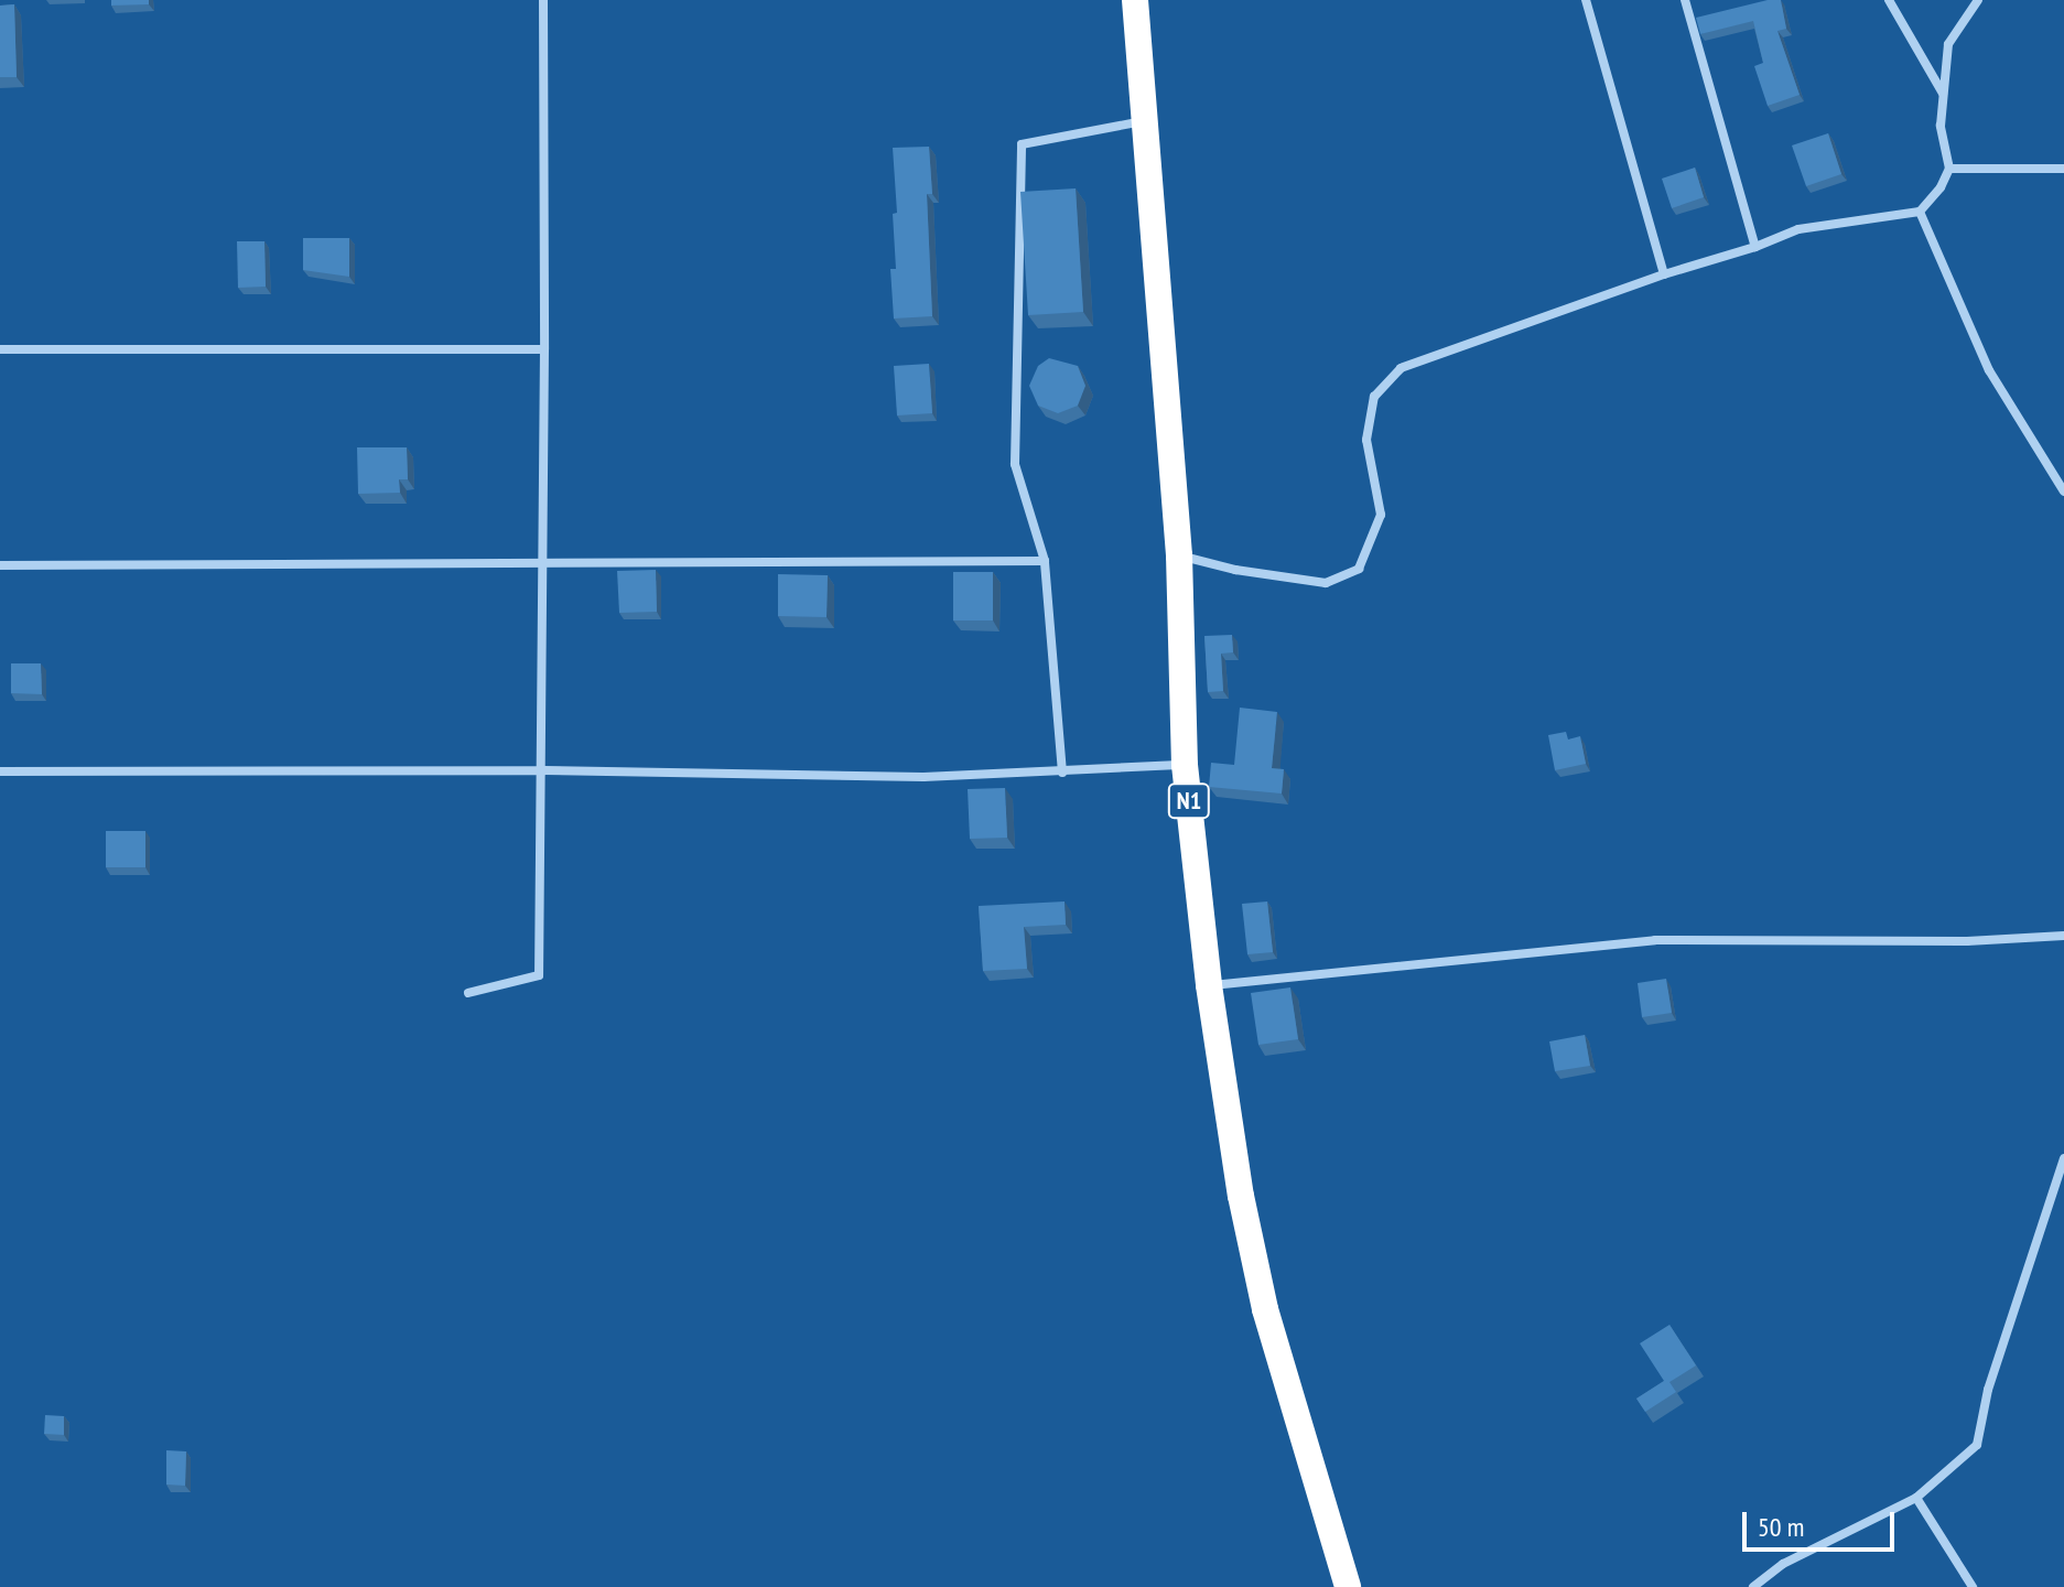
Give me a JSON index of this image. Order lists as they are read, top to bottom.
{
  "streets": {
    "highway": ["N1"]
  },
  "scale_bar": "50 m"
}
